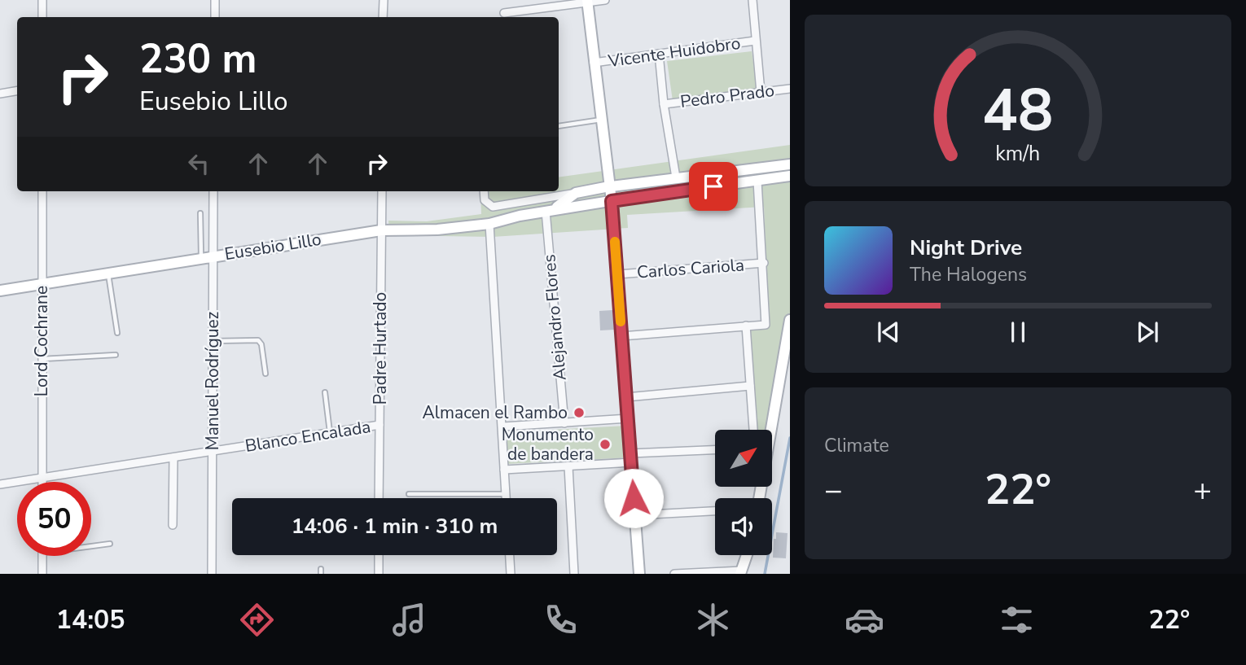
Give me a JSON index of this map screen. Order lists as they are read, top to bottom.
{
  "streets": {
    "street": [
      "Vicente Huidobro",
      "Pedro Prado",
      "Eusebio Lillo",
      "Carlos Cariola",
      "Alejandro Flores",
      "Lord Cochrane",
      "Padre Hurtado",
      "Manuel Rodríguez",
      "Blanco Encalada"
    ]
  },
  "crossings": [
    ["Eusebio Lillo", "Alejandro Flores"],
    ["Eusebio Lillo", "Lord Cochrane"],
    ["Eusebio Lillo", "Padre Hurtado"],
    ["Eusebio Lillo", "Manuel Rodríguez"],
    ["Lord Cochrane", "Blanco Encalada"],
    ["Padre Hurtado", "Blanco Encalada"],
    ["Manuel Rodríguez", "Blanco Encalada"]
  ],
  "places": ["Almacen el Rambo", "Monumento de bandera"],
  "north": "top right",
  "page": {
    "turn": ["230 m", "Eusebio Lillo"],
    "song": ["Night Drive", "The Halogens"],
    "tile": "Climate",
    "heat": ["−", "22°", "+"],
    "limit": "50",
    "trip": "14:06 · 1 min · 310 m",
    "tabs": ["14:05", "22°"],
    "gauge": ["48", "km/h"]
  }
}
